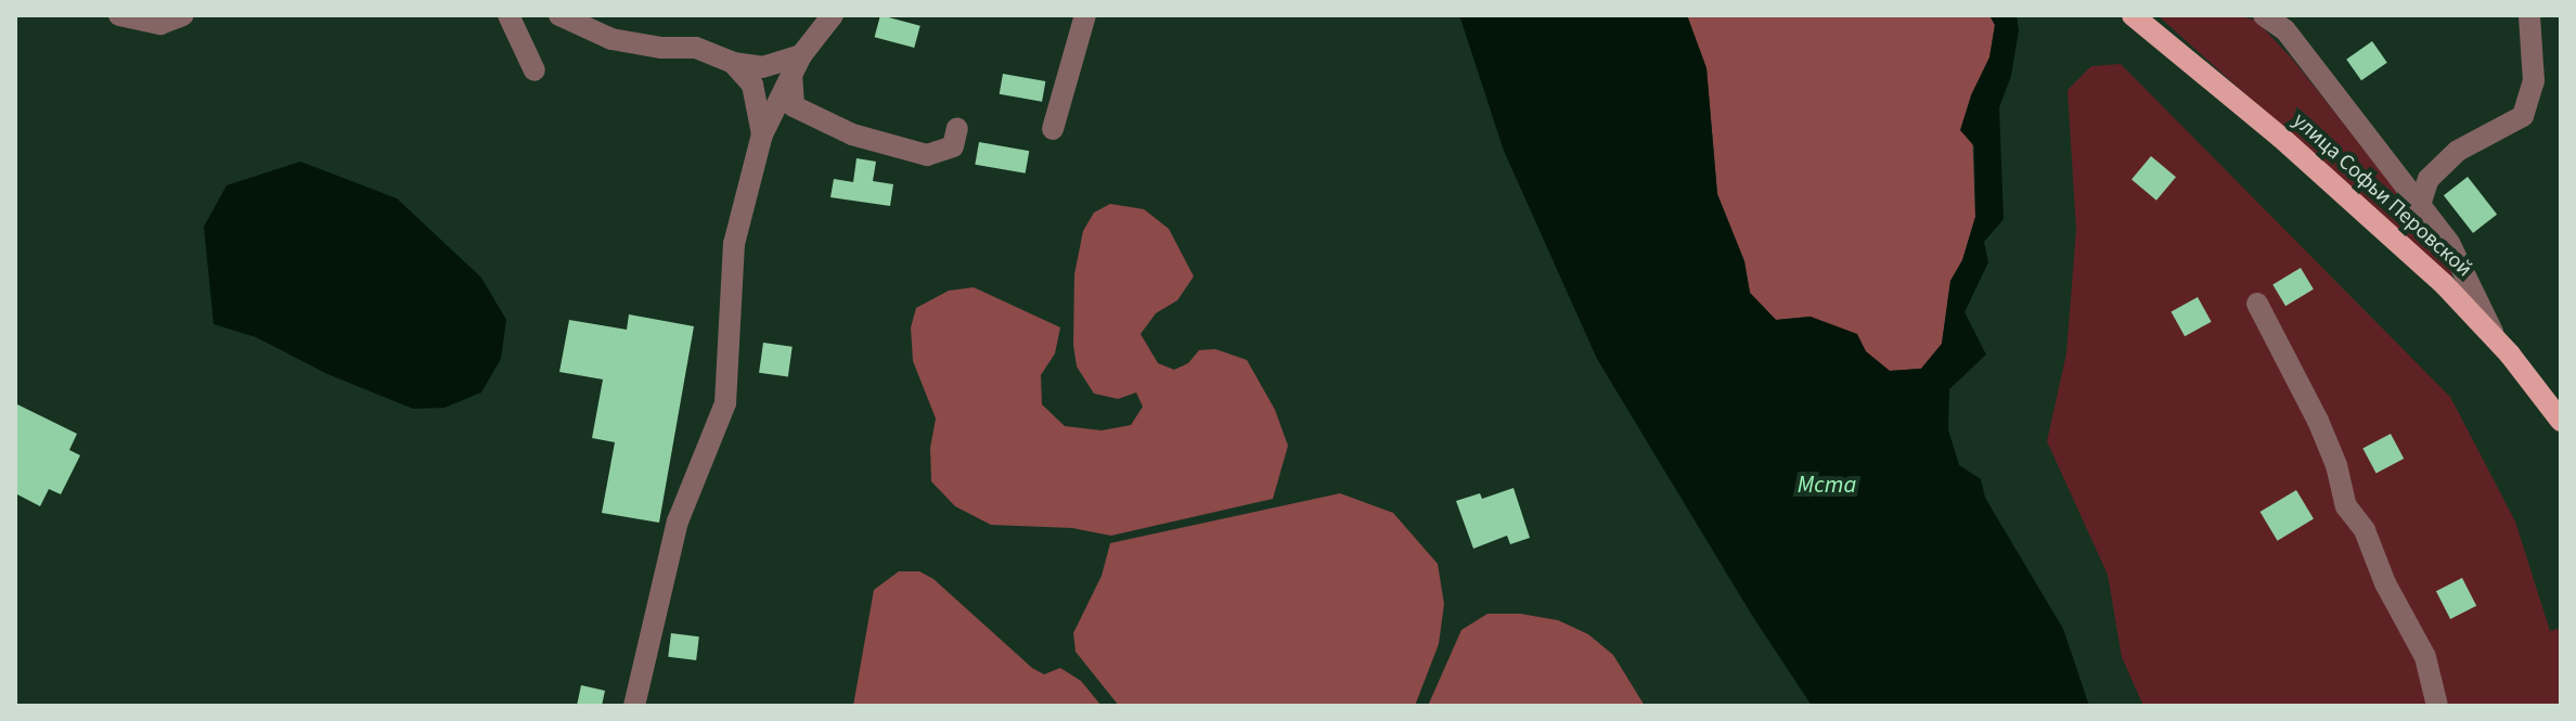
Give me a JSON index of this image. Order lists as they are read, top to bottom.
{
  "streets": {
    "main road": ["улица Софьи Перовской"]
  },
  "water": ["Мста"]
}
